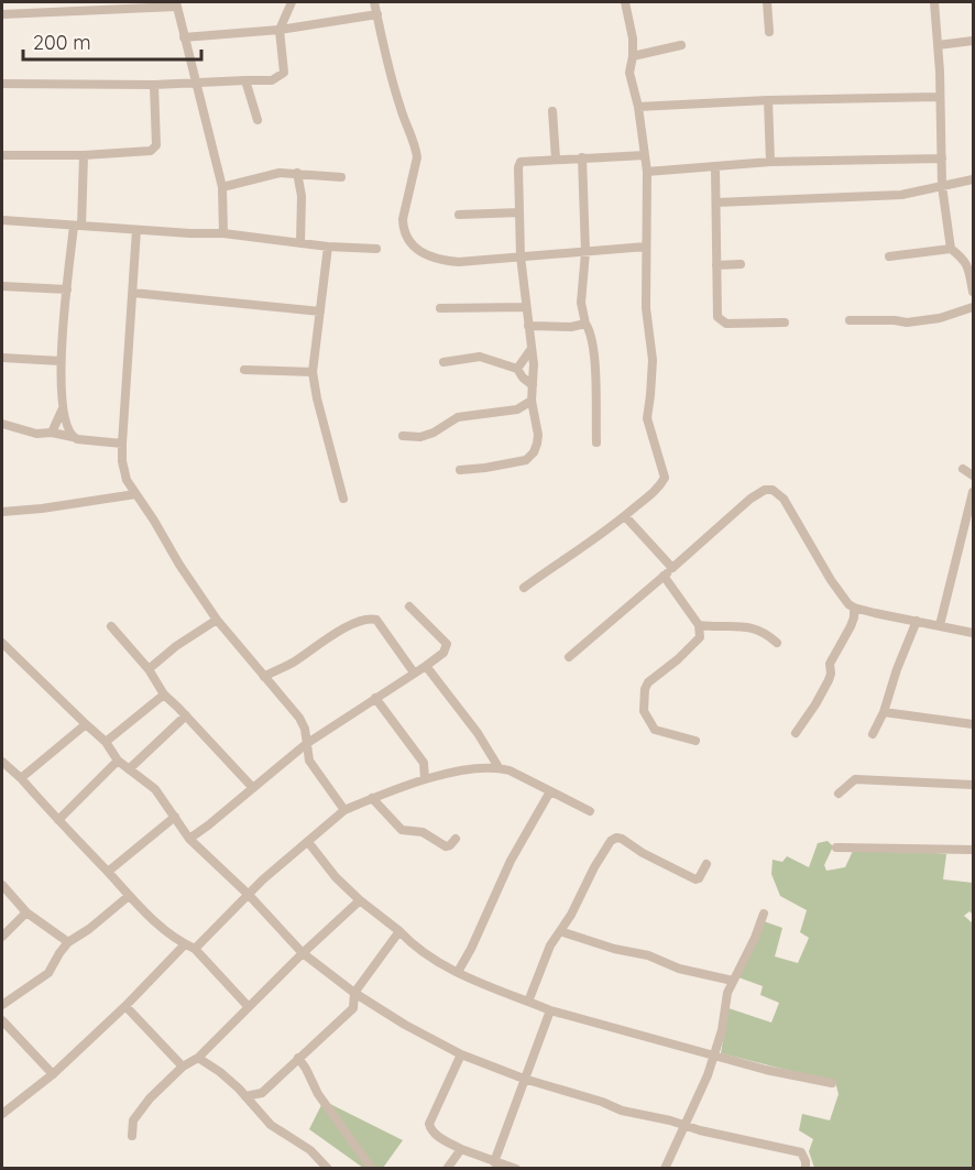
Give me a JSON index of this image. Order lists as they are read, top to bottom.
{
  "scale_bar": "200 m"
}
